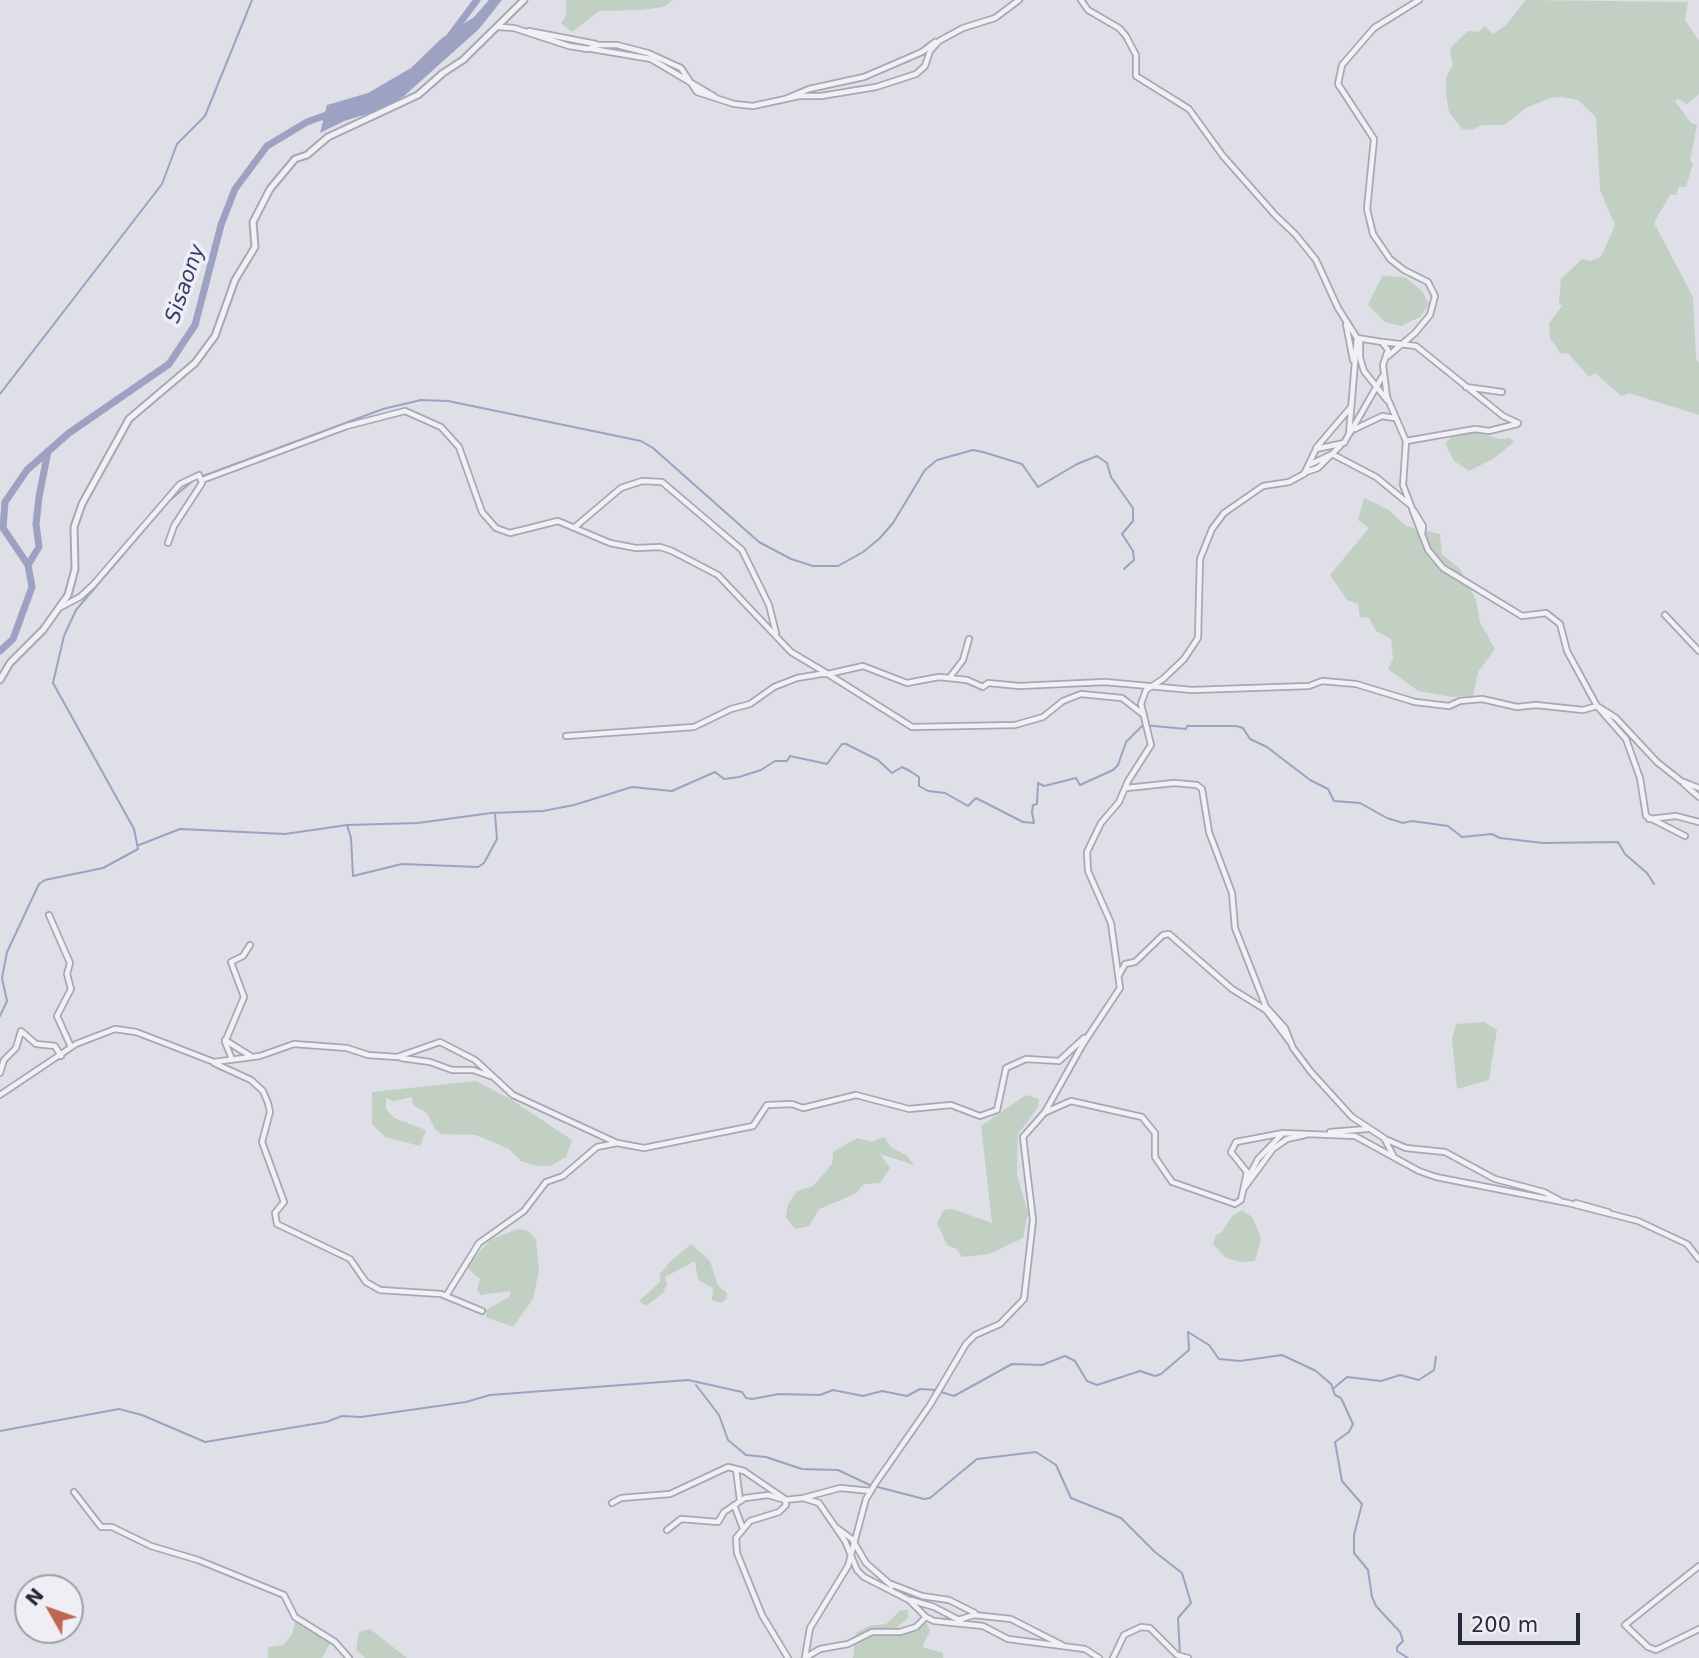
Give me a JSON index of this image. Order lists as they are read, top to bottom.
{
  "water": ["Sisaony"],
  "scale_bar": "200 m",
  "north": "top left"
}
